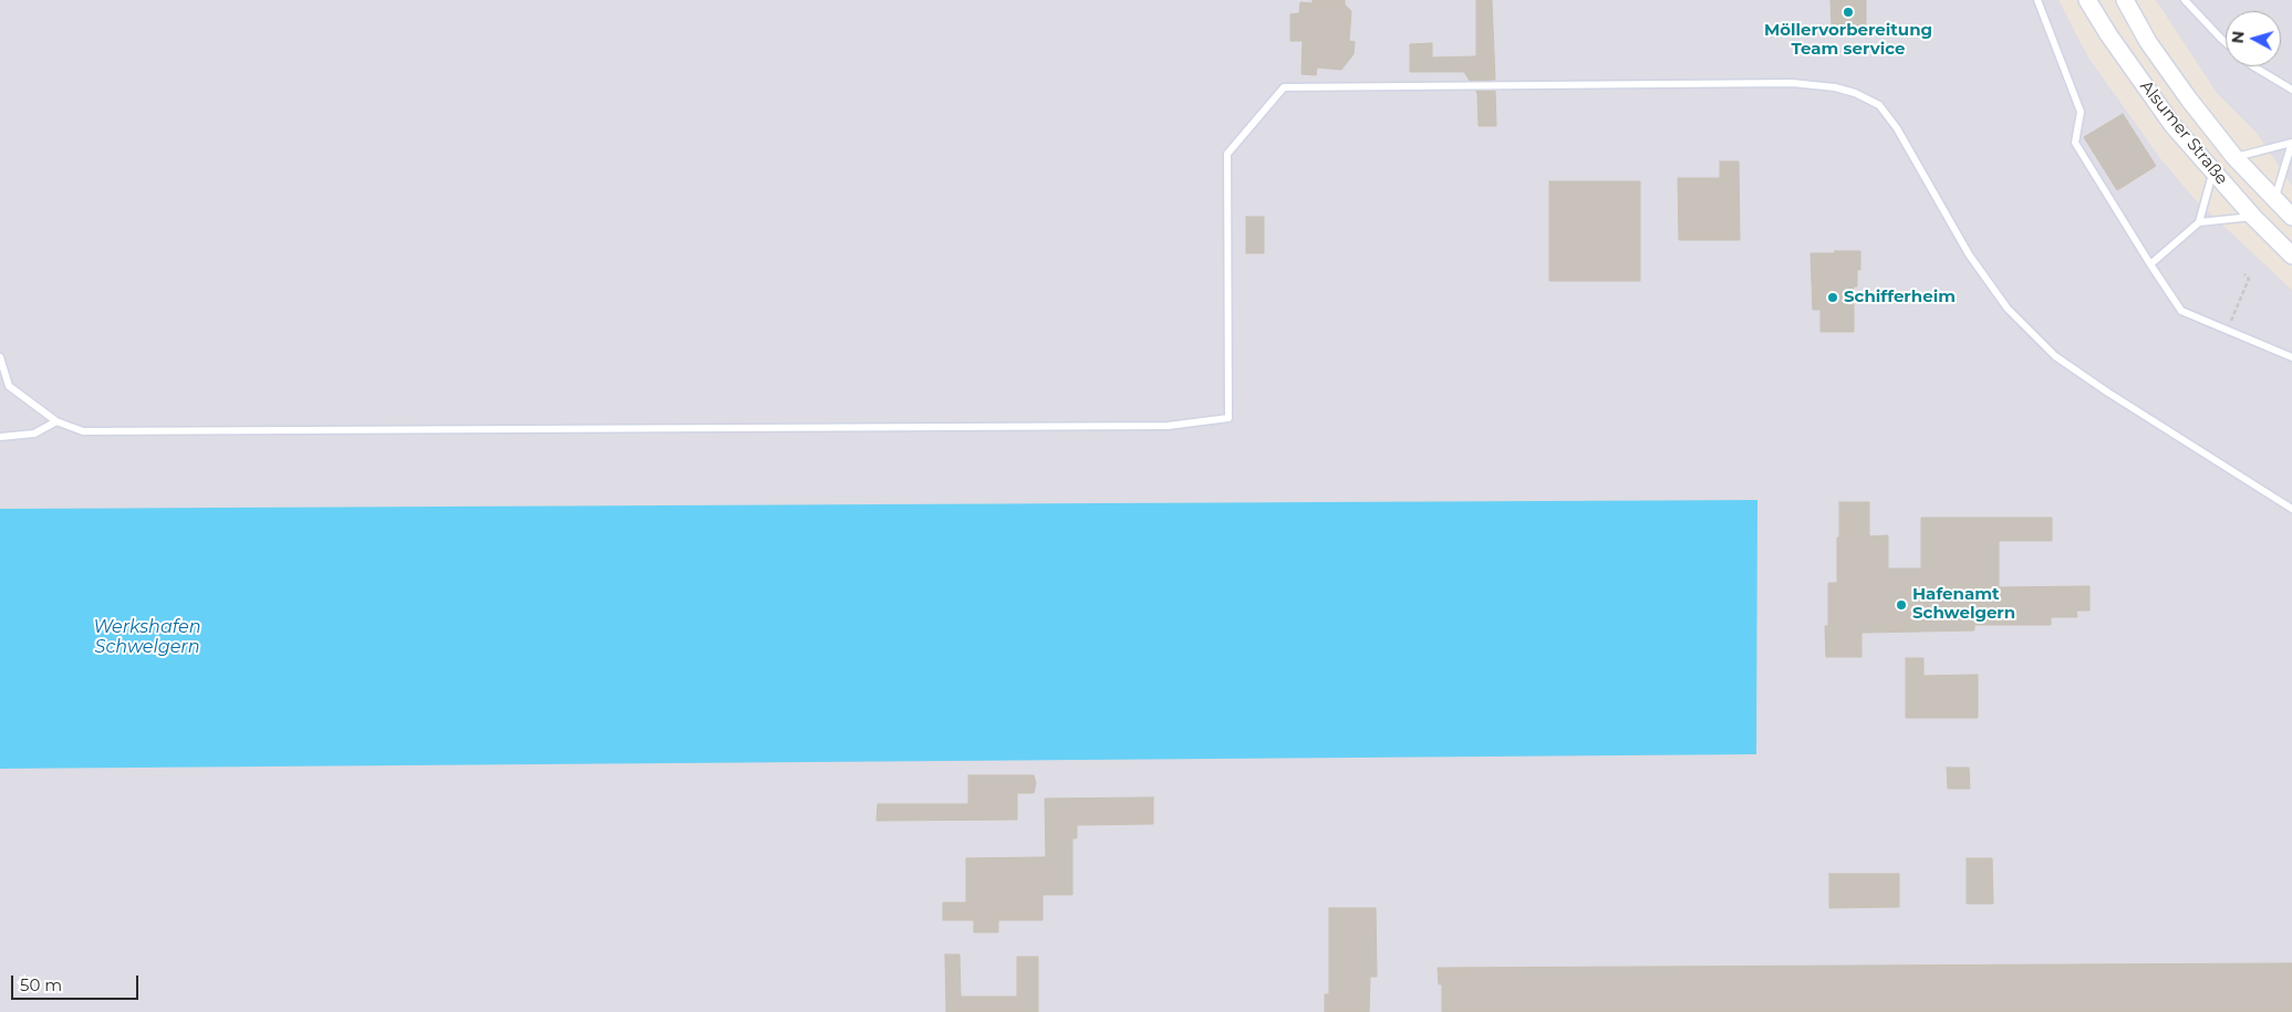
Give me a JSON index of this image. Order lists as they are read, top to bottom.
{
  "streets": {
    "street": ["Alsumer Straße"]
  },
  "water": ["Werkshafen Schwelgern"],
  "places": ["Möllervorbereitung Team service", "Schifferheim", "Hafenamt Schwelgern"],
  "scale_bar": "50 m",
  "north": "left"
}
